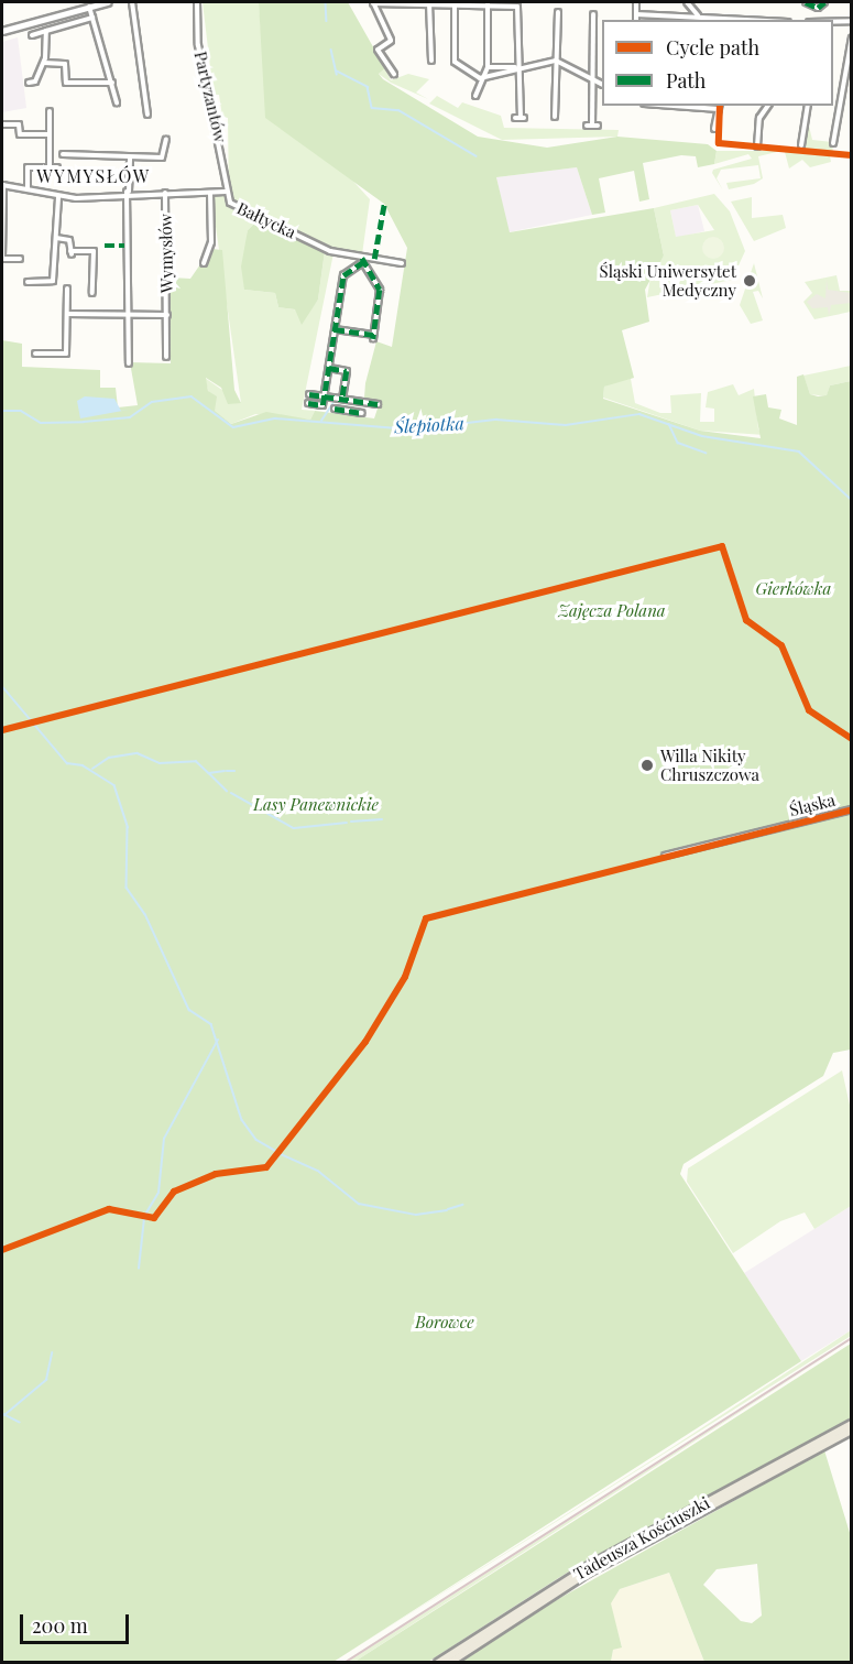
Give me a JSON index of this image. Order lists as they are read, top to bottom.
{
  "streets": {
    "main road": ["Tadeusza Kościuszki"],
    "street": [
      "Partyzantów",
      "Bałtycka",
      "Wymysłów",
      "Śląska"
    ]
  },
  "crossings": [
    ["Partyzantów", "Bałtycka"],
    ["Bałtycka", "Wymysłów"]
  ],
  "districts": ["WYMYSŁÓW"],
  "water": ["Ślepiotka"],
  "parks": [
    "Gierkówka",
    "Zajęcza Polana",
    "Lasy Panewnickie",
    "Borowce"
  ],
  "places": ["Śląski Uniwersytet Medyczny", "Willa Nikity Chruszczowa"],
  "legend": ["Cycle path", "Path"],
  "scale_bar": "200 m"
}
